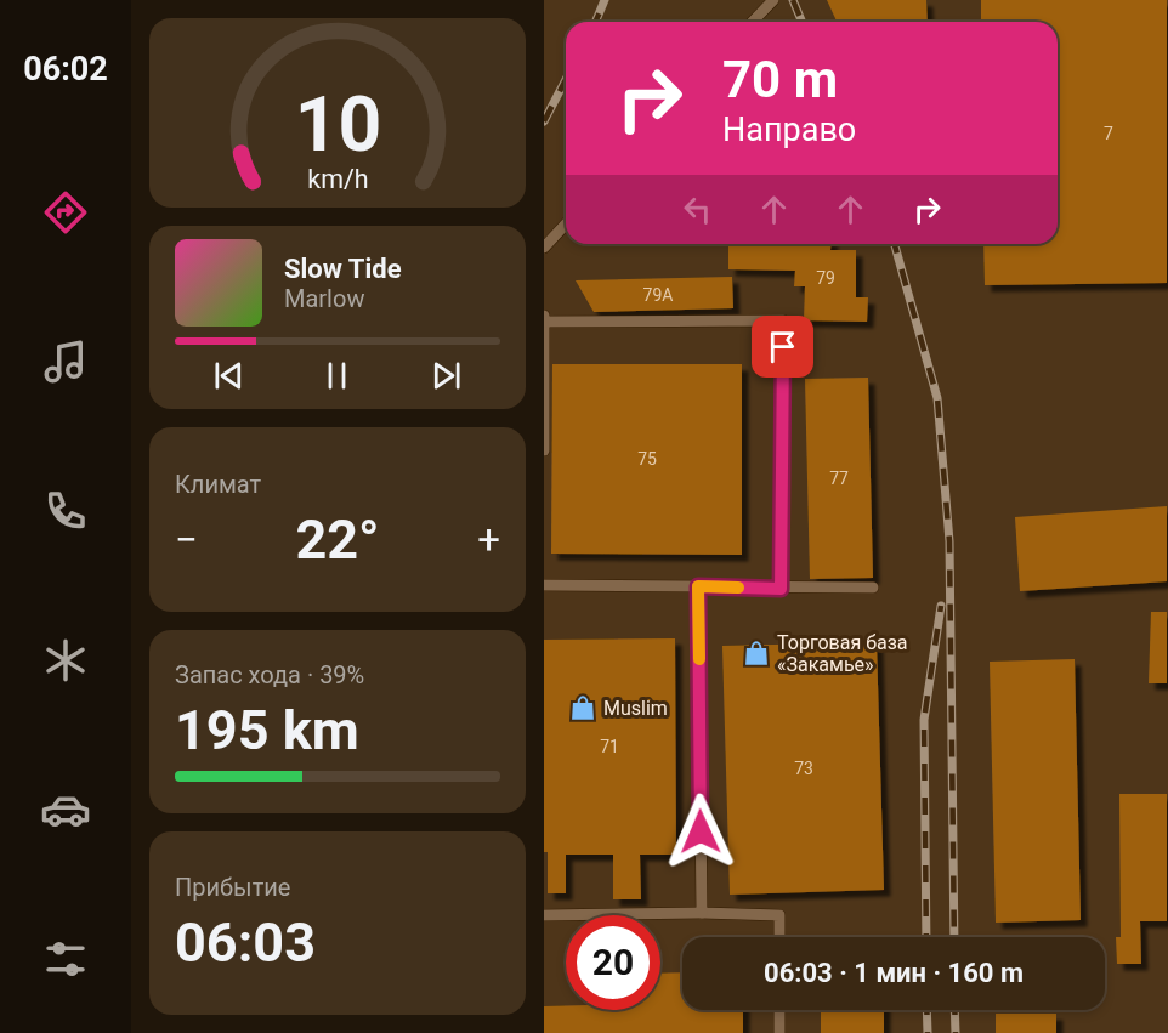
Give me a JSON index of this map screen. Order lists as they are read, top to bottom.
{
  "places": {
    "shop": ["Торговая база «Закамье»", "Muslim"]
  },
  "house_numbers": [
    "7",
    "79",
    "79А",
    "75",
    "77",
    "71",
    "73"
  ],
  "page": {
    "tabs": "06:02",
    "turn": ["70 m", "Направо"],
    "song": ["Slow Tide", "Marlow"],
    "tile": [
      "Климат",
      ["Запас хода · 39%", "195 km"],
      ["Прибытие", "06:03"]
    ],
    "heat": ["−", "22°", "+"],
    "limit": "20",
    "trip": "06:03 · 1 мин · 160 m",
    "gauge": ["10", "km/h"]
  }
}
